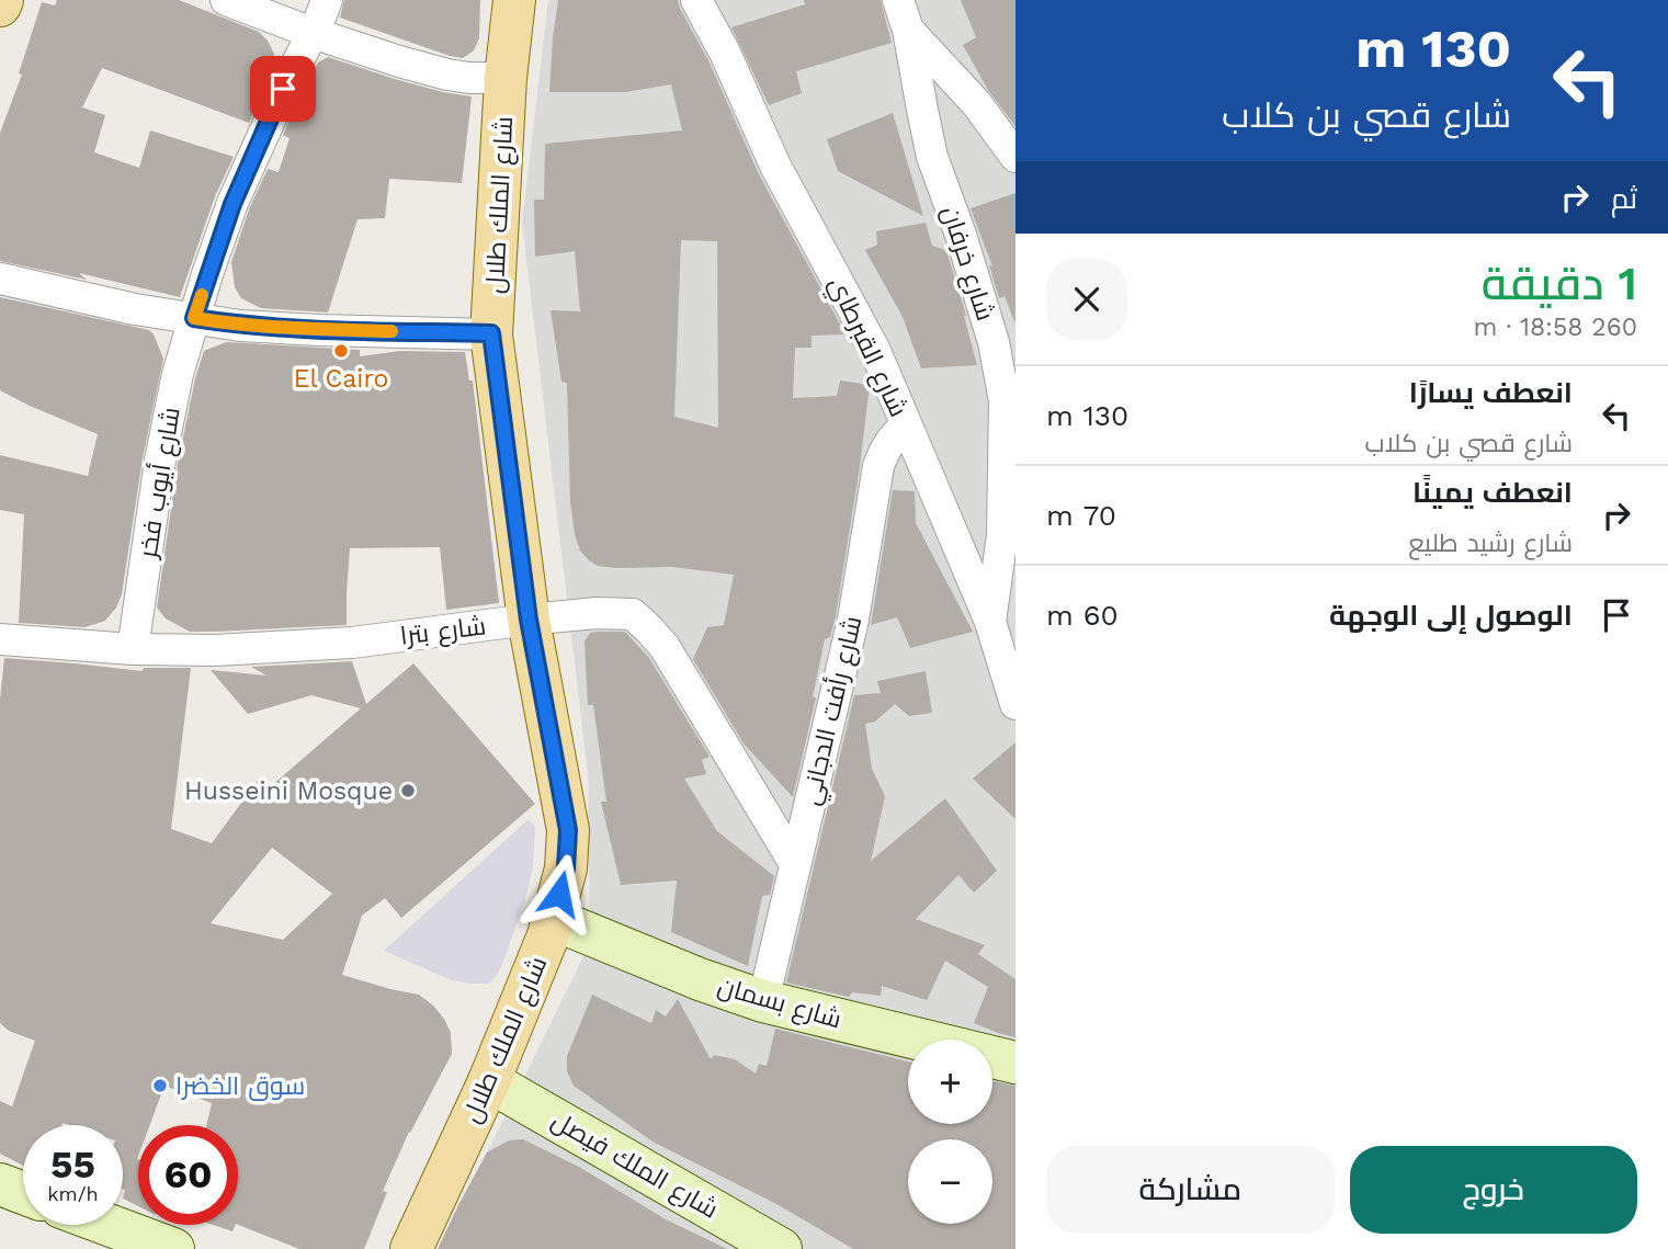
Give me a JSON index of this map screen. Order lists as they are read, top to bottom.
{
  "streets": {
    "main road": ["شارع الملك طلال", "شارع بسمان", "شارع الملك فيصل"],
    "street": [
      "شارع خرفان",
      "شارع القبرطاي",
      "شارع أيوب فخر",
      "شارع بترا",
      "شارع رأفت الدجاني"
    ]
  },
  "crossings": [
    ["شارع الملك طلال", "شارع بترا"],
    ["شارع الملك طلال", "شارع بسمان"],
    ["شارع الملك طلال", "شارع الملك فيصل"],
    ["شارع خرفان", "شارع القبرطاي"],
    ["شارع القبرطاي", "شارع رأفت الدجاني"],
    ["شارع أيوب فخر", "شارع بترا"],
    ["شارع بترا", "شارع رأفت الدجاني"],
    ["شارع رأفت الدجاني", "شارع بسمان"]
  ],
  "places": ["El Cairo", "Husseini Mosque", "سوق الخضرا"],
  "page": {
    "turn": ["130 m", "شارع قصي بن كلاب"],
    "then": "ثم",
    "heading": ["1 دقيقة", "260 m · 18:58"],
    "list": [
      {
        "name": "انعطف يسارًا",
        "note": "شارع قصي بن كلاب",
        "value": "130 m"
      },
      {
        "name": "انعطف يمينًا",
        "note": "شارع رشيد طليع",
        "value": "70 m"
      },
      {
        "name": "الوصول إلى الوجهة",
        "value": "60 m"
      }
    ],
    "map_buttons": ["+", "−"],
    "speed": "55 km/h",
    "limit": "60",
    "buttons": ["خروج", "مشاركة"]
  }
}
